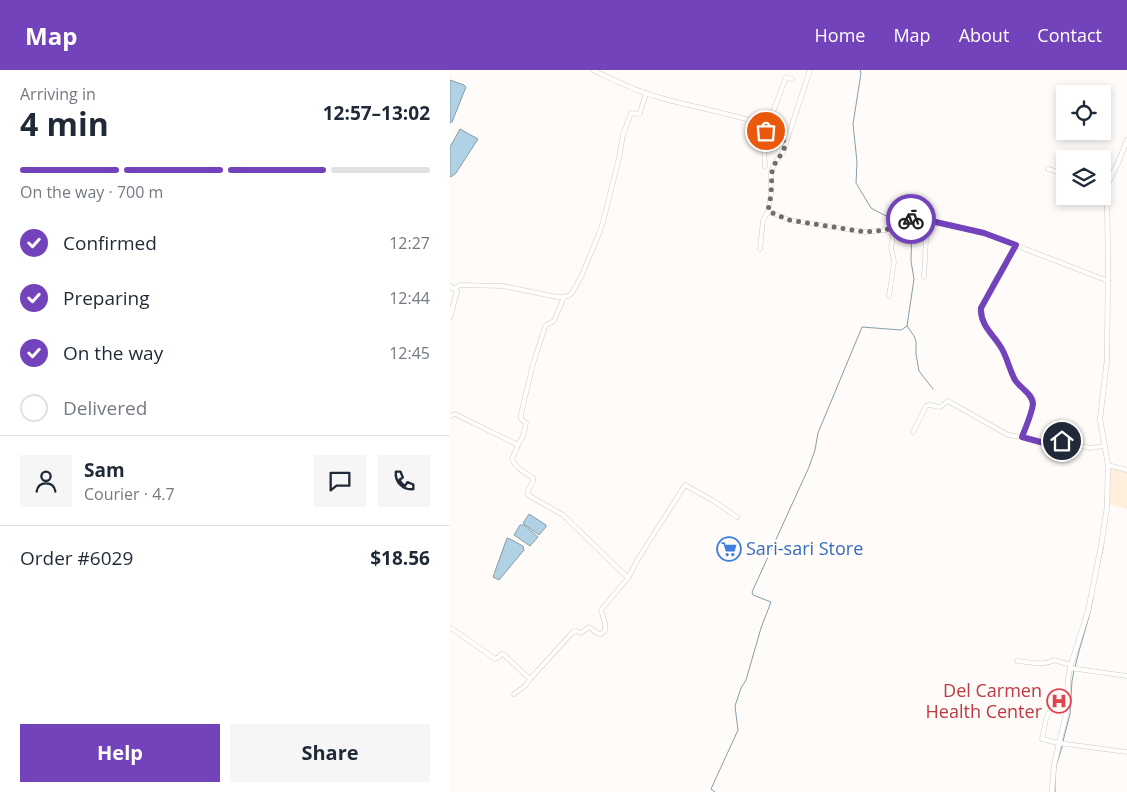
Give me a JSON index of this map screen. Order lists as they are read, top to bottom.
{
  "places": {
    "supermarket": ["Sari-sari Store"],
    "hospital": ["Del Carmen Health Center"]
  },
  "page": {
    "header": "Map",
    "nav": [
      "Home",
      "Map",
      "About",
      "Contact"
    ],
    "heading": ["4 min", "Arriving in", "12:57–13:02"],
    "panel": [
      "Sam",
      "Courier · 4.7",
      "Order #6029",
      "$18.56"
    ],
    "bar": "On the way · 700 m",
    "list": [
      ["Confirmed", "12:27"],
      ["Preparing", "12:44"],
      ["On the way", "12:45"],
      "Delivered"
    ],
    "buttons": ["Help", "Share"]
  }
}
